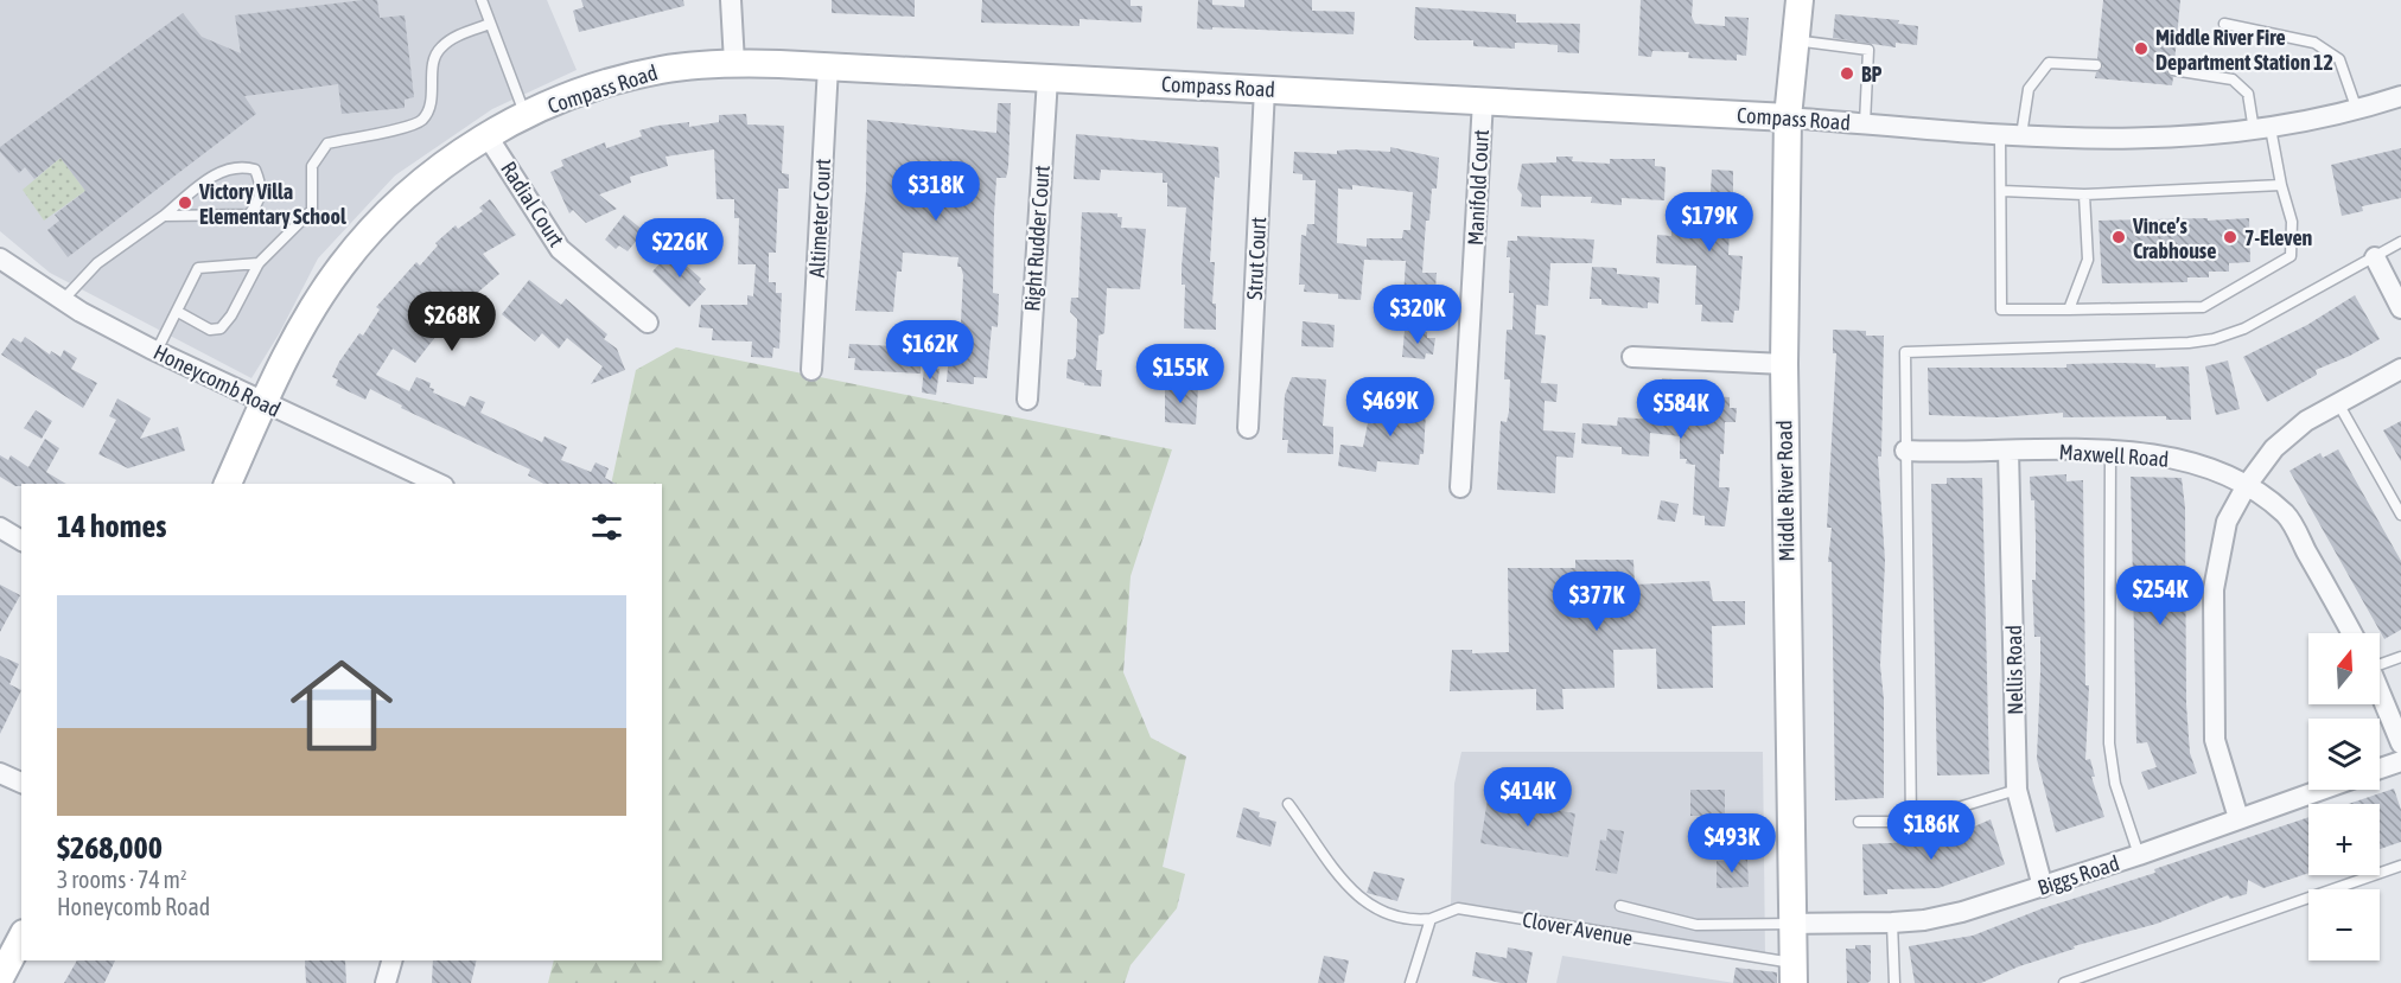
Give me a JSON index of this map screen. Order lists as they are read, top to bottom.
{
  "streets": {
    "street": [
      "Compass Road",
      "Manifold Court",
      "Radial Court",
      "Altimeter Court",
      "Right Rudder Court",
      "Strut Court",
      "Honeycomb Road",
      "Maxwell Road",
      "Middle River Road",
      "Nellis Road",
      "Biggs Road"
    ],
    "lane": ["Clover Avenue"]
  },
  "crossings": [
    ["Compass Road", "Manifold Court"],
    ["Compass Road", "Radial Court"],
    ["Compass Road", "Altimeter Court"],
    ["Compass Road", "Right Rudder Court"],
    ["Compass Road", "Strut Court"],
    ["Compass Road", "Honeycomb Road"],
    ["Compass Road", "Middle River Road"],
    ["Maxwell Road", "Nellis Road"],
    ["Middle River Road", "Biggs Road"],
    ["Middle River Road", "Clover Avenue"],
    ["Nellis Road", "Biggs Road"]
  ],
  "places": [
    "Middle River Fire Department Station 12",
    "BP",
    "Victory Villa Elementary School",
    "Vince’s Crabhouse",
    "7-Eleven"
  ],
  "north": "top",
  "page": {
    "price": [
      "$318K",
      "$179K",
      "$226K",
      "$320K",
      "$268K",
      "$162K",
      "$155K",
      "$469K",
      "$584K",
      "$254K",
      "$377K",
      "$414K",
      "$186K",
      "$493K"
    ],
    "heading": "14 homes",
    "list": [
      {
        "name": "$268,000",
        "note": "3 rooms · 74 m² · Honeycomb Road"
      }
    ],
    "map_buttons": ["+", "−"]
  }
}
